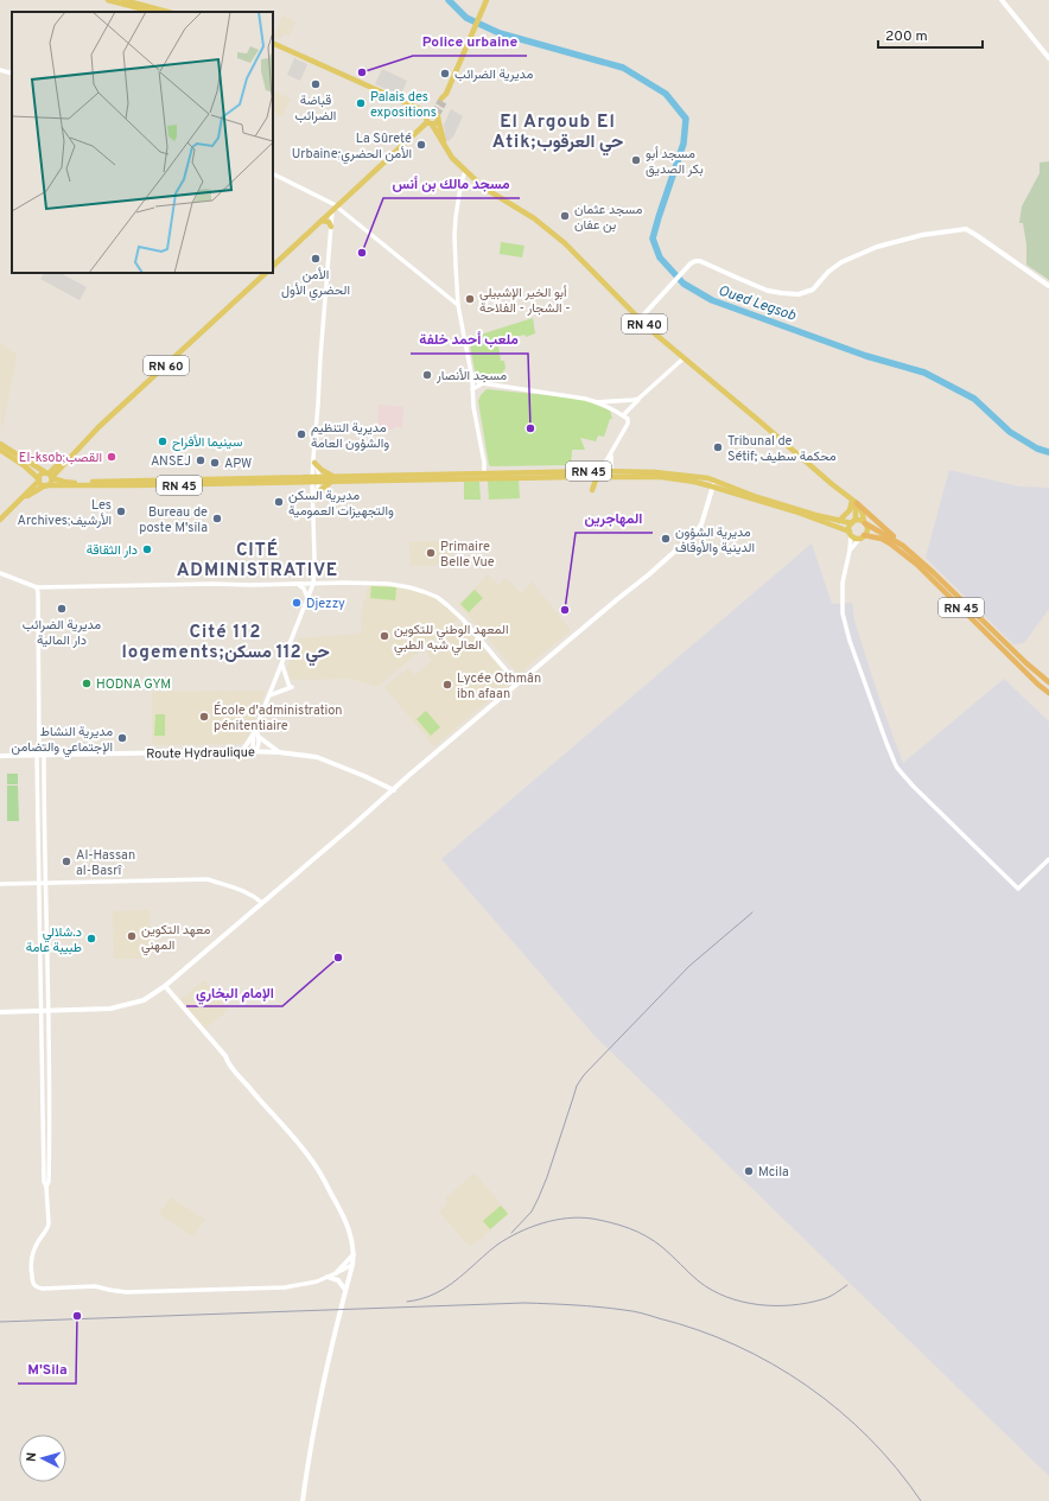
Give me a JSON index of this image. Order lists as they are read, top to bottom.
{
  "streets": {
    "highway": ["RN 40", "RN 45"],
    "main road": ["RN 60", "Route Hydraulique"]
  },
  "crossings": [
    ["RN 40", "RN 45"],
    ["RN 60", "RN 45"]
  ],
  "districts": ["El Argoub El Atik;حي العرقوب", "CITÉ ADMINISTRATIVE", "Cité 112 logements;حي 112 مسكن"],
  "water": ["Oued Legsob"],
  "places": [
    "Police urbaine",
    "مديرية الضرائب",
    "قباضة الضرائب",
    "Palais des expositions",
    "La Sûreté Urbaine;الأمن الحضري",
    "مسجد أبو بكر الصديق",
    "مسجد عثمان بن عفان",
    "مسجد مالك بن أنس",
    "الأمن الحضري الأول",
    "أبو الخير الإشبيلي الشجار - الفلاحة -",
    "مسجد الأنصار",
    "ملعب أحمد خلفة",
    "مديرية التنظيم والشؤون العامة",
    "سينيما الأفراح",
    "Tribunal de Sétif; محكمة سطيف",
    "El-ksob;القصب",
    "ANSEJ",
    "APW",
    "مديرية السكن والتجهيزات العمومية",
    "Les Archives;الأرشيف",
    "Bureau de poste M'sila",
    "مديرية الشؤون الدينية والأوقاف",
    "دار الثقاقة",
    "Primaire Belle Vue",
    "Djezzy",
    "مديرية الضرائب دار المالية",
    "المهاجرين",
    "المعهد الوطني للتكوين العالي شبه الطبي",
    "HODNA GYM",
    "Lycée Othmân ibn afaan",
    "École d'administration pénitentiaire",
    "مديرية النشاط الإجتماعي والتضامن",
    "Al-Hassan al-Basrî",
    "معهد التكوين المهني",
    "د.شلالي طبيبة عامة",
    "الإمام البخاري",
    "Mcila",
    "M'Sila"
  ],
  "scale_bar": "200 m",
  "north": "left"
}
